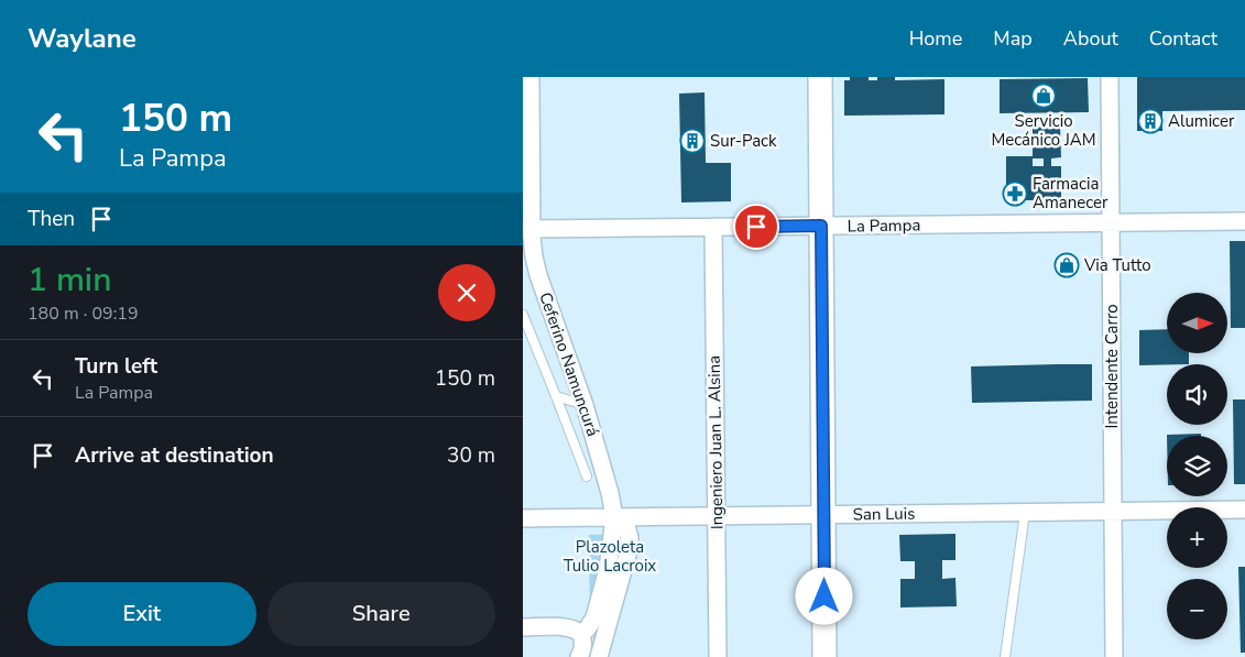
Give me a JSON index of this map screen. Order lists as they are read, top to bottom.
{
  "streets": {
    "street": [
      "La Pampa",
      "Ceferino Namuncurá",
      "Intendente Carro",
      "Ingeniero Juan L. Alsina",
      "San Luis"
    ]
  },
  "crossings": [
    ["La Pampa", "Ceferino Namuncurá"],
    ["La Pampa", "Intendente Carro"],
    ["La Pampa", "Ingeniero Juan L. Alsina"],
    ["Ceferino Namuncurá", "San Luis"],
    ["Intendente Carro", "San Luis"],
    ["Ingeniero Juan L. Alsina", "San Luis"]
  ],
  "parks": ["Plazoleta Tulio Lacroix"],
  "places": {
    "shop": ["Servicio Mecánico JAM", "Via Tutto"],
    "building": ["Alumicer", "Sur-Pack"],
    "pharmacy": ["Farmacia Amanecer"]
  },
  "north": "right",
  "page": {
    "header": "Waylane",
    "nav": [
      "Home",
      "Map",
      "About",
      "Contact"
    ],
    "turn": ["150 m", "La Pampa"],
    "then": "Then",
    "heading": ["1 min", "180 m · 09:19"],
    "map_buttons": ["+", "−"],
    "list": [
      {
        "name": "Turn left",
        "note": "La Pampa",
        "value": "150 m"
      },
      {
        "name": "Arrive at destination",
        "value": "30 m"
      }
    ],
    "buttons": ["Exit", "Share"]
  }
}
